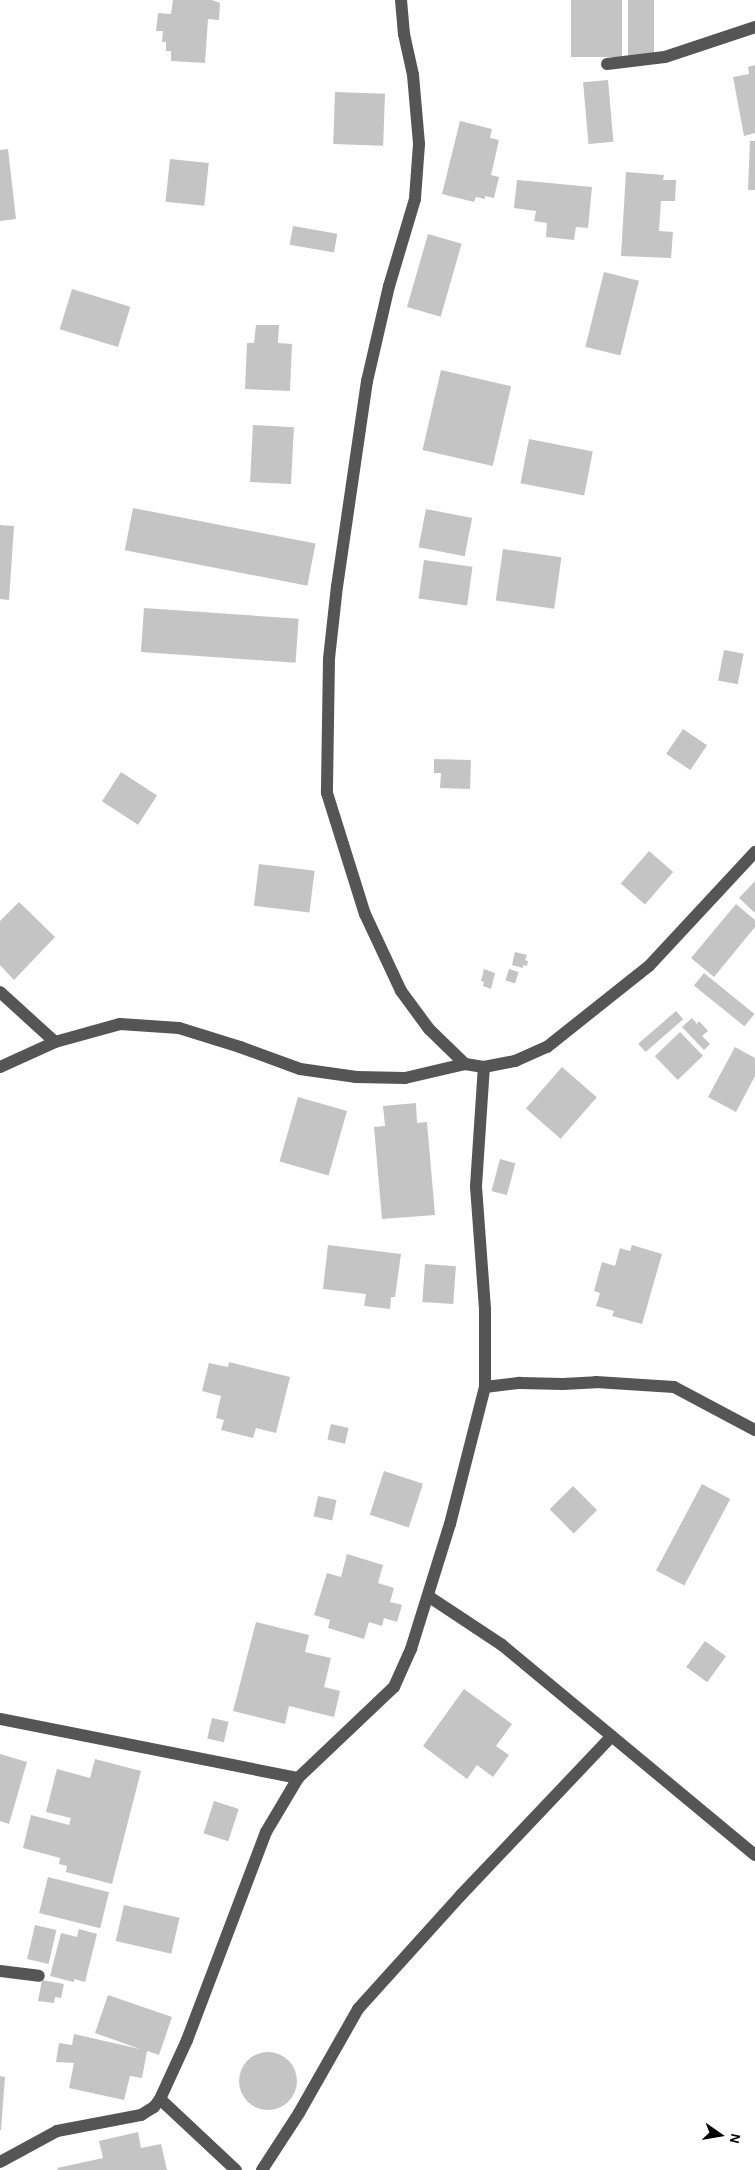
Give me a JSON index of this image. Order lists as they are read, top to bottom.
{
  "north": "right"
}
